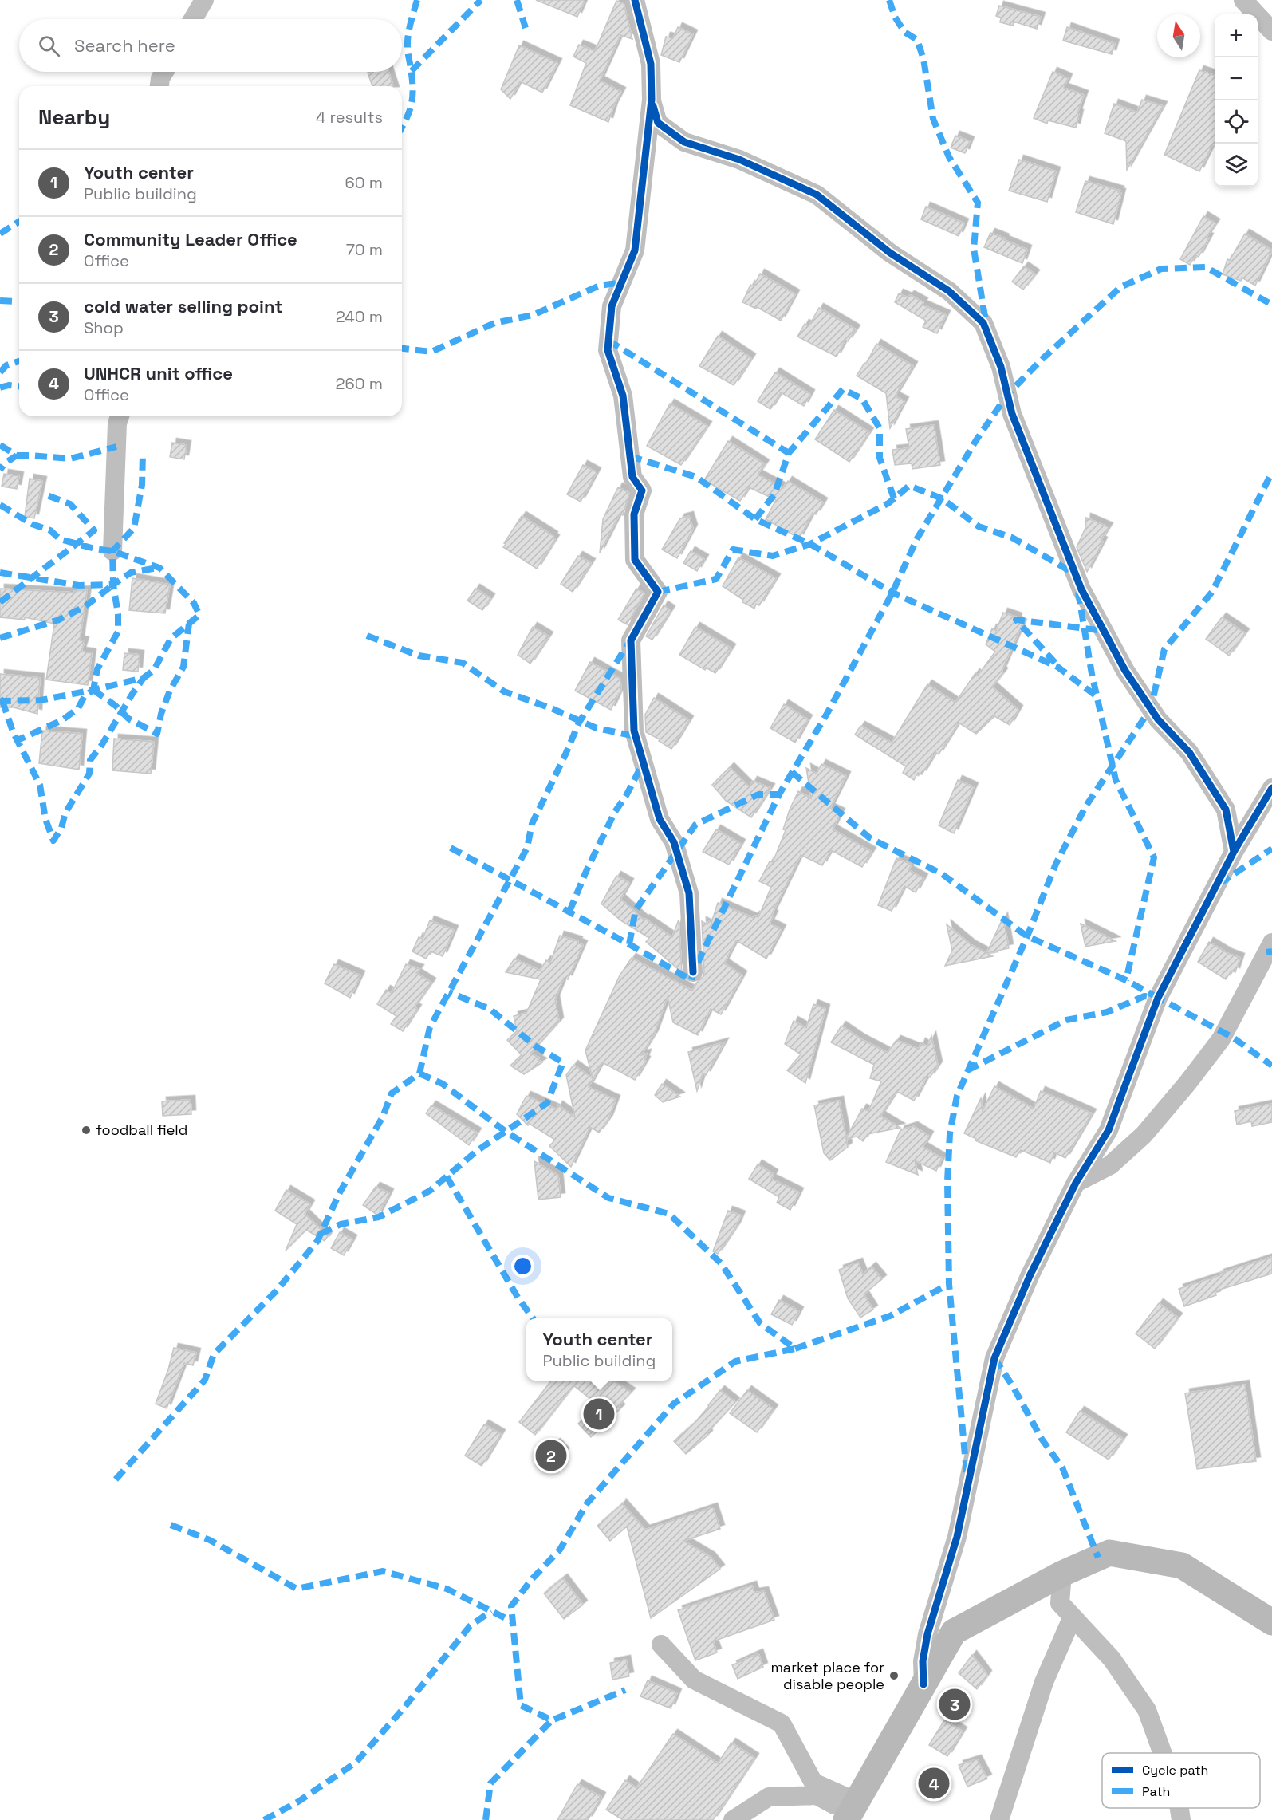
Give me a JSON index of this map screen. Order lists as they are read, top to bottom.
{
  "places": ["foodball field", "market place for disable people"],
  "legend": ["Cycle path", "Path"],
  "north": "top",
  "page": {
    "map_buttons": ["+", "−"],
    "search": "Search here",
    "heading": ["Nearby", "4 results"],
    "list": [
      {
        "mark": "1",
        "name": "Youth center",
        "note": "Public building",
        "value": "60 m"
      },
      {
        "mark": "2",
        "name": "Community Leader Office",
        "note": "Office",
        "value": "70 m"
      },
      {
        "mark": "3",
        "name": "cold water selling point",
        "note": "Shop",
        "value": "240 m"
      },
      {
        "mark": "4",
        "name": "UNHCR unit office",
        "note": "Office",
        "value": "260 m"
      }
    ],
    "popup": ["Youth center", "Public building"],
    "pins": [
      "1",
      "2",
      "3",
      "4"
    ]
  }
}
